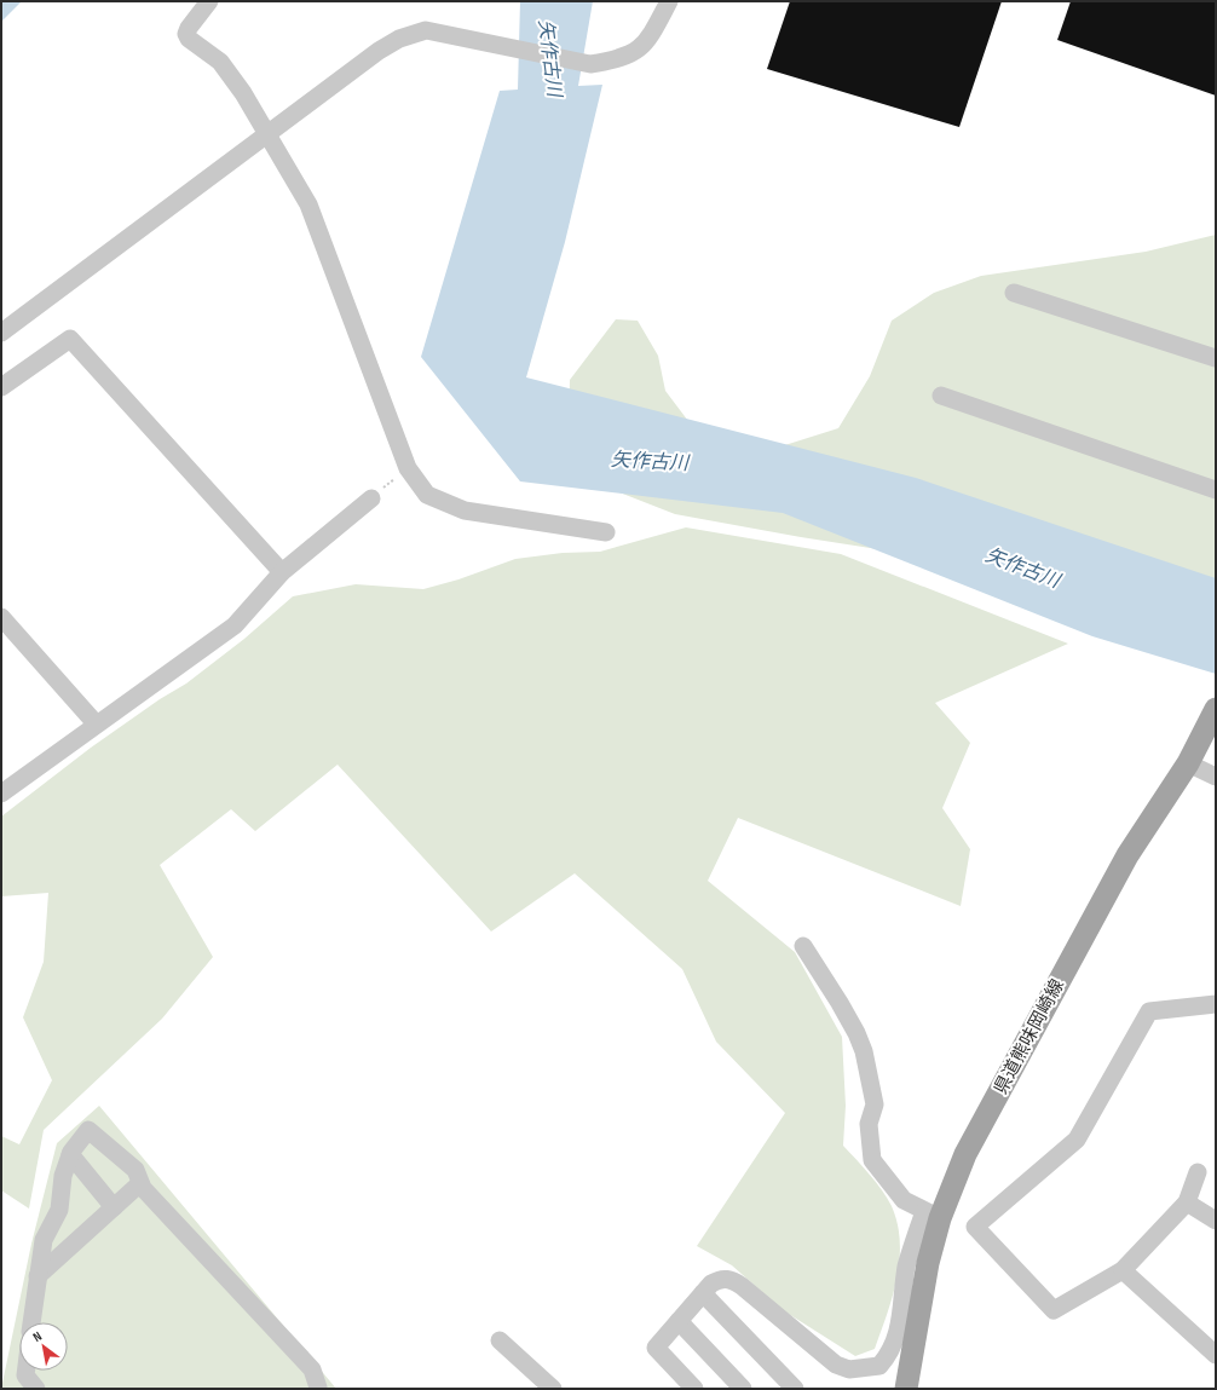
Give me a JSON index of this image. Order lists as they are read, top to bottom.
{
  "streets": {
    "main road": ["県道熊味岡崎線"]
  },
  "water": ["矢作古川"],
  "north": "top left"
}
